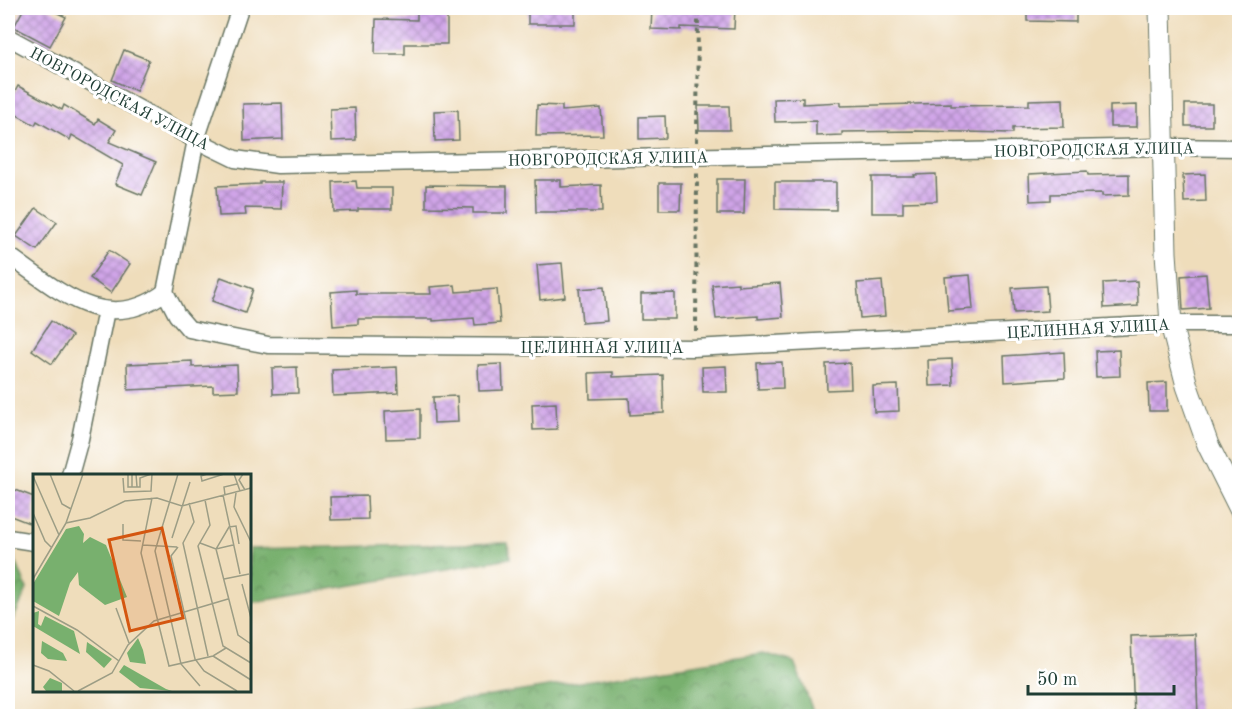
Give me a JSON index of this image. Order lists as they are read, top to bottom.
{
  "streets": {
    "street": ["НОВГОРОДСКАЯ УЛИЦА", "ЦЕЛИННАЯ УЛИЦА"]
  },
  "scale_bar": "50 m"
}
